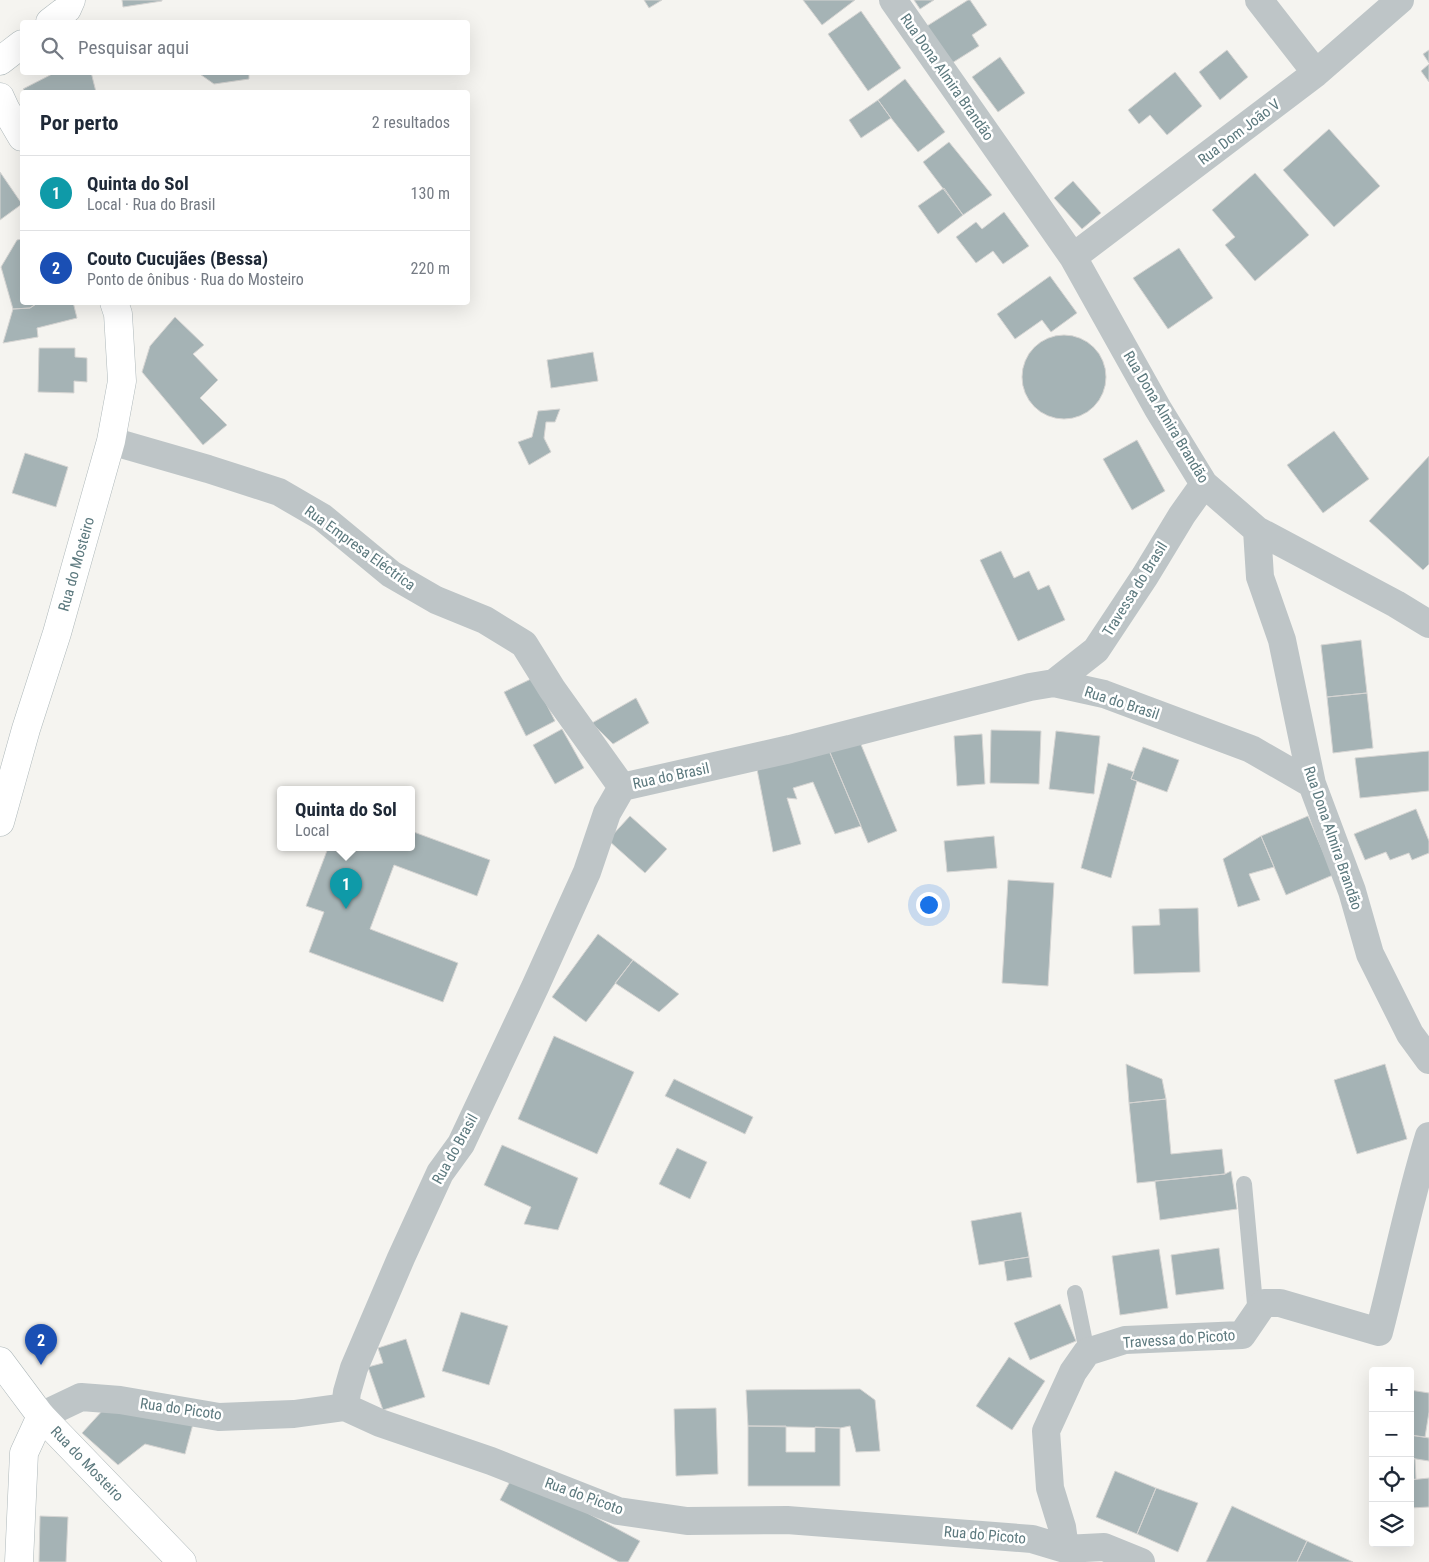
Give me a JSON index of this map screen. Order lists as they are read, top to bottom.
{
  "streets": {
    "main road": ["Rua do Mosteiro"],
    "street": [
      "Rua Dona Almira Brandão",
      "Rua Dom João V",
      "Rua Empresa Eléctrica",
      "Travessa do Brasil",
      "Rua do Brasil",
      "Travessa do Picoto",
      "Rua do Picoto"
    ]
  },
  "crossings": [
    ["Rua Dona Almira Brandão", "Rua Dom João V"],
    ["Rua Dona Almira Brandão", "Travessa do Brasil"],
    ["Rua Dona Almira Brandão", "Rua do Brasil"],
    ["Rua Empresa Eléctrica", "Rua do Mosteiro"],
    ["Rua Empresa Eléctrica", "Rua do Brasil"],
    ["Rua do Mosteiro", "Rua do Picoto"],
    ["Travessa do Brasil", "Rua do Brasil"],
    ["Rua do Brasil", "Rua do Picoto"]
  ],
  "page": {
    "search": "Pesquisar aqui",
    "heading": ["Por perto", "2 resultados"],
    "list": [
      {
        "mark": "1",
        "name": "Quinta do Sol",
        "note": "Local · Rua do Brasil",
        "value": "130 m"
      },
      {
        "mark": "2",
        "name": "Couto Cucujães (Bessa)",
        "note": "Ponto de ônibus · Rua do Mosteiro",
        "value": "220 m"
      }
    ],
    "popup": ["Quinta do Sol", "Local"],
    "pins": ["1", "2"],
    "map_buttons": ["+", "−"]
  }
}
